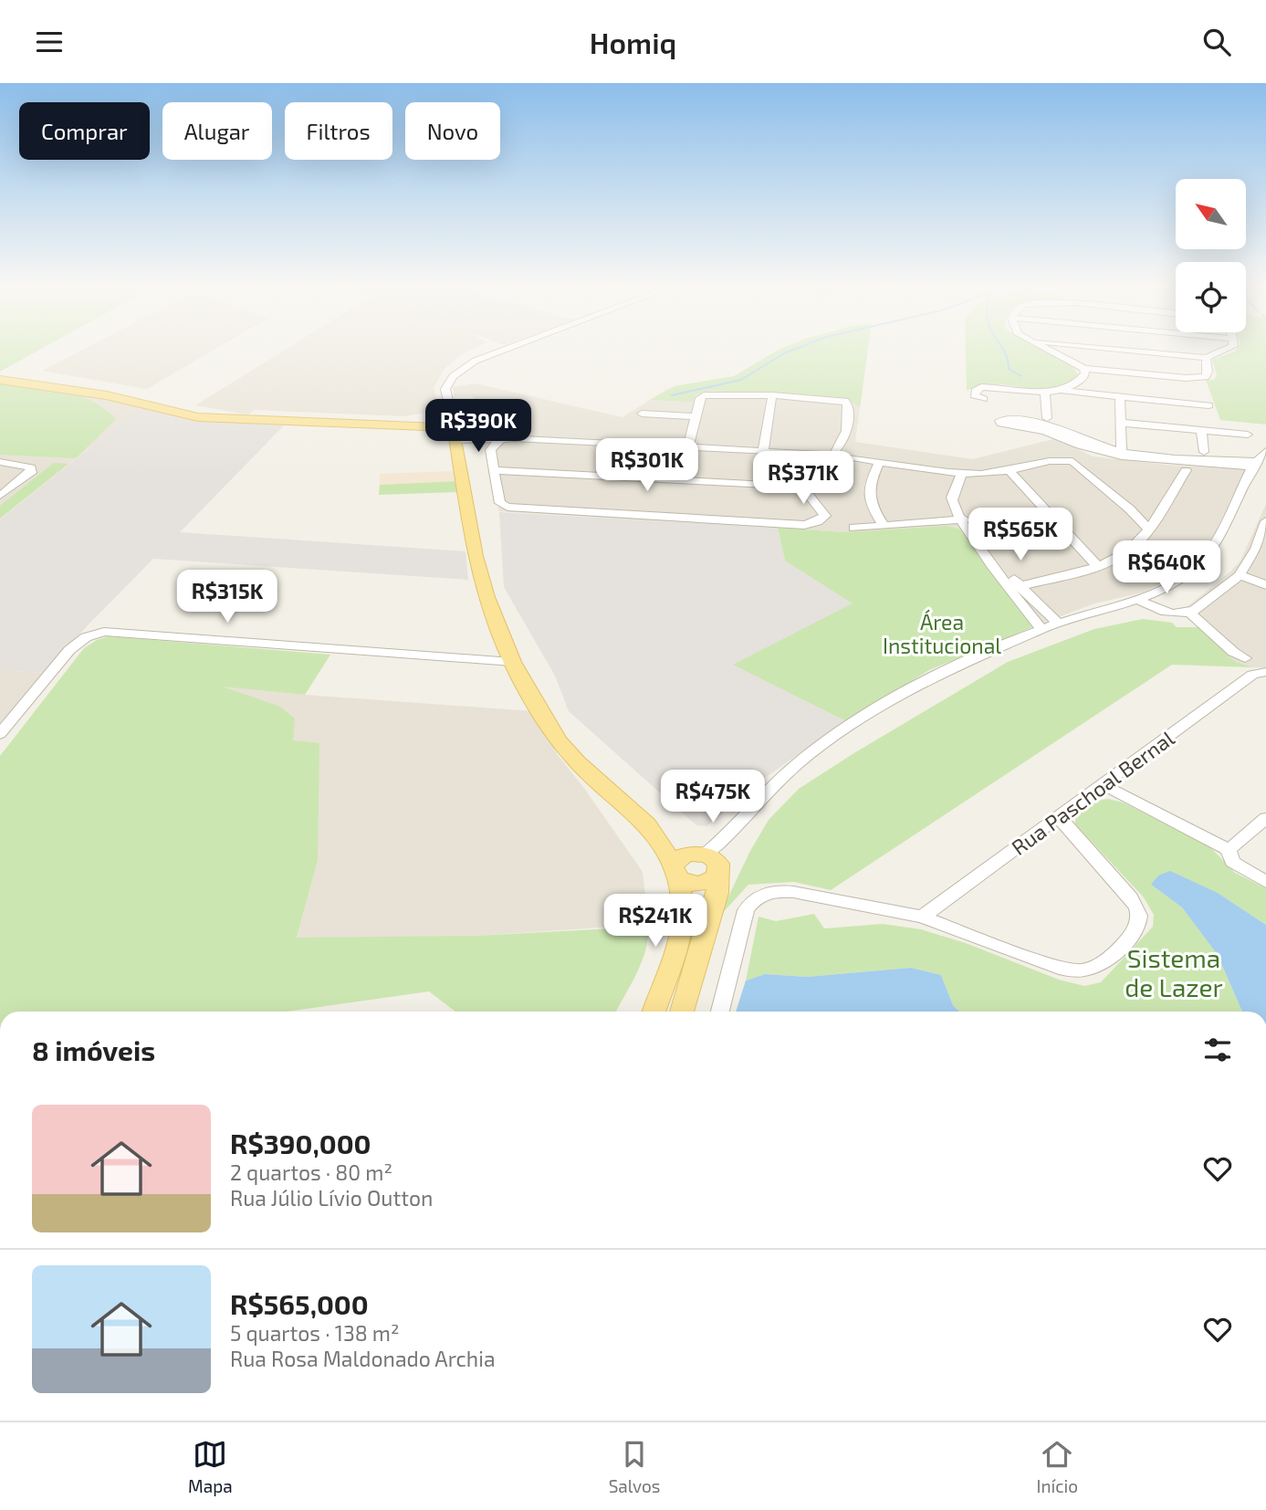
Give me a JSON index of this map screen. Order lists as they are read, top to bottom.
{
  "streets": {
    "street": ["Rua Paschoal Bernal"]
  },
  "parks": ["Área Institucional", "Sistema de Lazer"],
  "north": "top left",
  "page": {
    "header": "Homiq",
    "chip": [
      "Comprar",
      "Alugar",
      "Filtros",
      "Novo"
    ],
    "price": [
      "R$390K",
      "R$301K",
      "R$371K",
      "R$565K",
      "R$640K",
      "R$315K",
      "R$475K",
      "R$241K"
    ],
    "heading": "8 imóveis",
    "list": [
      {
        "name": "R$390,000",
        "note": "2 quartos · 80 m² · Rua Júlio Lívio Outton"
      },
      {
        "name": "R$565,000",
        "note": "5 quartos · 138 m² · Rua Rosa Maldonado Archia"
      }
    ],
    "tabs": ["Mapa", "Salvos", "Início"]
  }
}
